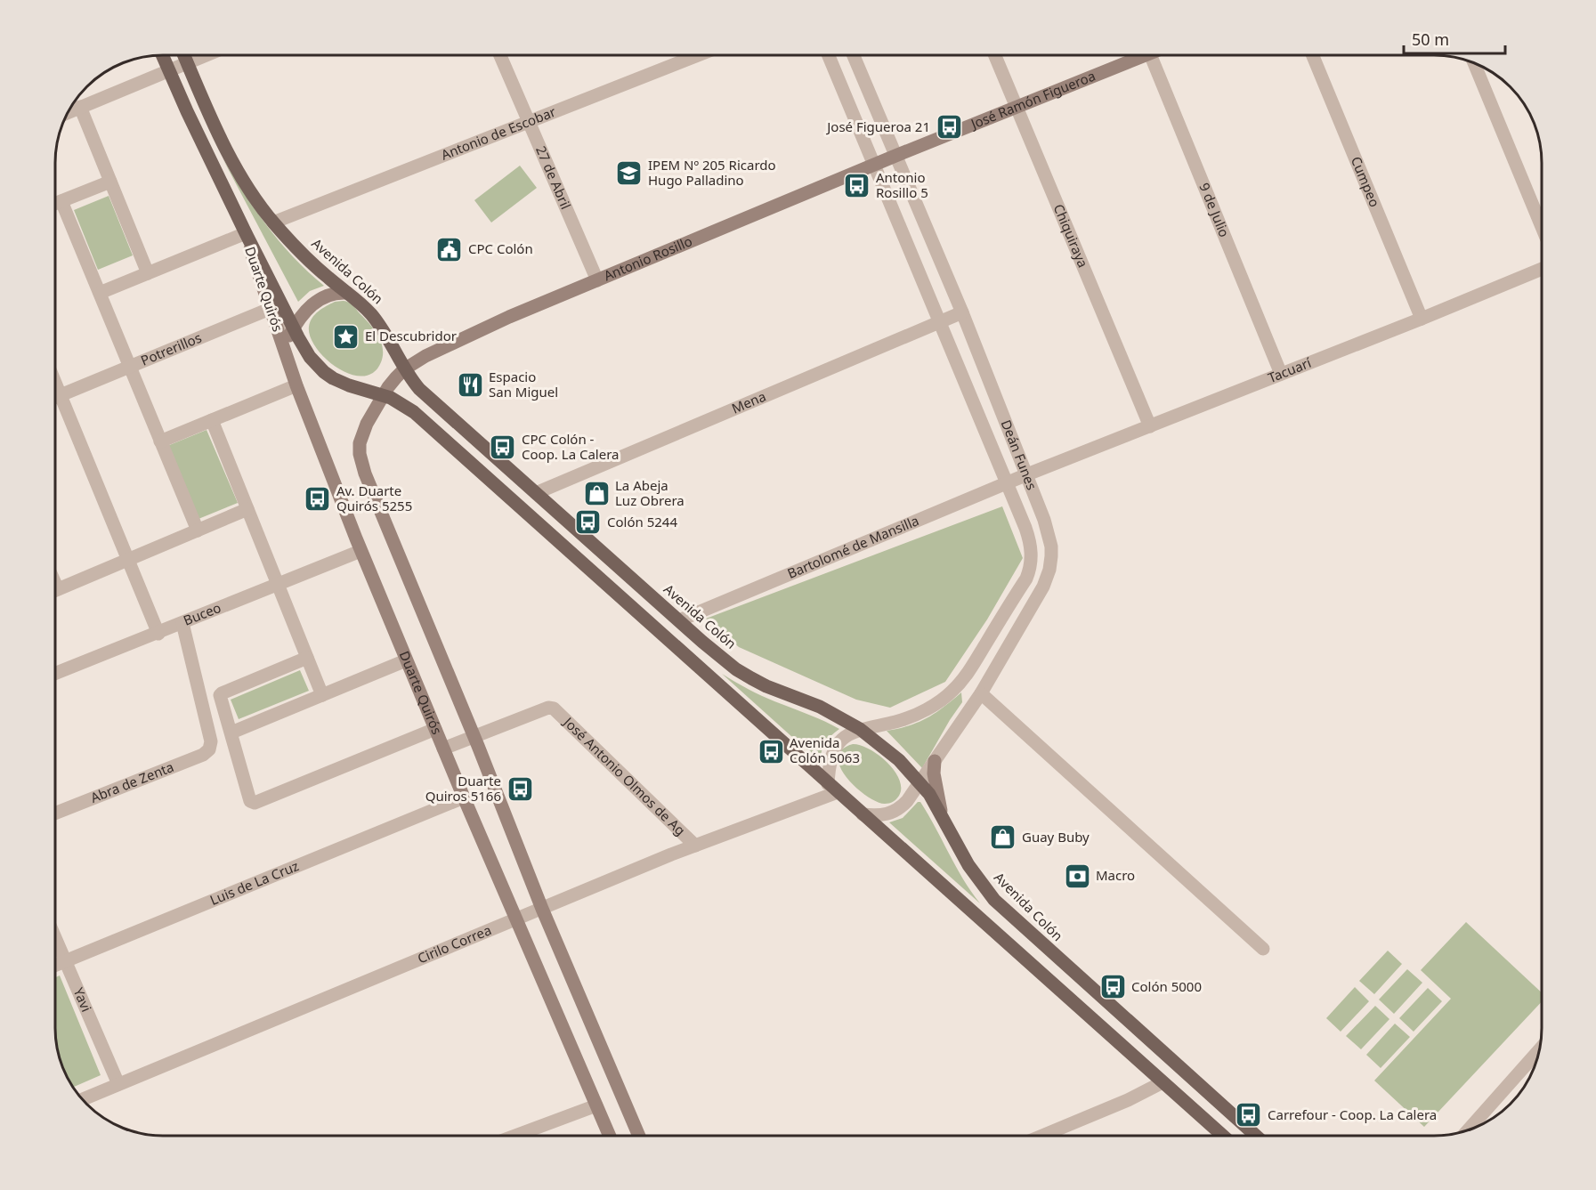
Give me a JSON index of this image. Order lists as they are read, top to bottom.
{
  "streets": {
    "main road": [
      "José Ramón Figueroa",
      "Antonio Rosillo",
      "Avenida Colón",
      "Duarte Quirós"
    ],
    "street": [
      "Antonio de Escobar",
      "27 de Abril",
      "Cumpeo",
      "9 de Julio",
      "Chiquiraya",
      "Potrerillos",
      "Tacuarí",
      "Mena",
      "Deán Funes",
      "Bartolomé de Mansilla",
      "Buceo",
      "José Antonio Olmos de Ag",
      "Abra de Zenta",
      "Luis de La Cruz",
      "Cirilo Correa",
      "Yavi"
    ]
  },
  "crossings": [
    ["José Ramón Figueroa", "Chiquiraya"],
    ["José Ramón Figueroa", "Antonio Rosillo"],
    ["José Ramón Figueroa", "Deán Funes"],
    ["Antonio de Escobar", "27 de Abril"],
    ["Antonio de Escobar", "Avenida Colón"],
    ["27 de Abril", "Antonio Rosillo"],
    ["Cumpeo", "Tacuarí"],
    ["9 de Julio", "Tacuarí"],
    ["Chiquiraya", "Tacuarí"],
    ["Antonio Rosillo", "Avenida Colón"],
    ["Antonio Rosillo", "Deán Funes"],
    ["Avenida Colón", "Mena"],
    ["Avenida Colón", "Deán Funes"],
    ["Avenida Colón", "Bartolomé de Mansilla"],
    ["Avenida Colón", "Cirilo Correa"],
    ["Duarte Quirós", "Potrerillos"],
    ["Duarte Quirós", "Buceo"],
    ["Duarte Quirós", "Luis de La Cruz"],
    ["Duarte Quirós", "Cirilo Correa"],
    ["Tacuarí", "Deán Funes"],
    ["Tacuarí", "Bartolomé de Mansilla"],
    ["Mena", "Deán Funes"],
    ["Deán Funes", "Bartolomé de Mansilla"],
    ["Deán Funes", "Cirilo Correa"],
    ["Buceo", "Abra de Zenta"],
    ["José Antonio Olmos de Ag", "Cirilo Correa"],
    ["Luis de La Cruz", "Yavi"],
    ["Cirilo Correa", "Yavi"]
  ],
  "places": {
    "bus stop": [
      "José Figueroa 21",
      "Antonio Rosillo 5",
      "CPC Colón - Coop. La Calera",
      "Av. Duarte Quirós 5255",
      "Colón 5244",
      "Avenida Colón 5063",
      "Duarte Quiros 5166",
      "Colón 5000",
      "Carrefour - Coop. La Calera"
    ],
    "school or university": ["IPEM Nº 205 Ricardo Hugo Palladino"],
    "public building": ["CPC Colón"],
    "place": ["El Descubridor"],
    "restaurant": ["Espacio San Miguel"],
    "shop": ["La Abeja Luz Obrera", "Guay Buby"],
    "bank": ["Macro"]
  },
  "scale_bar": "50 m"
}
